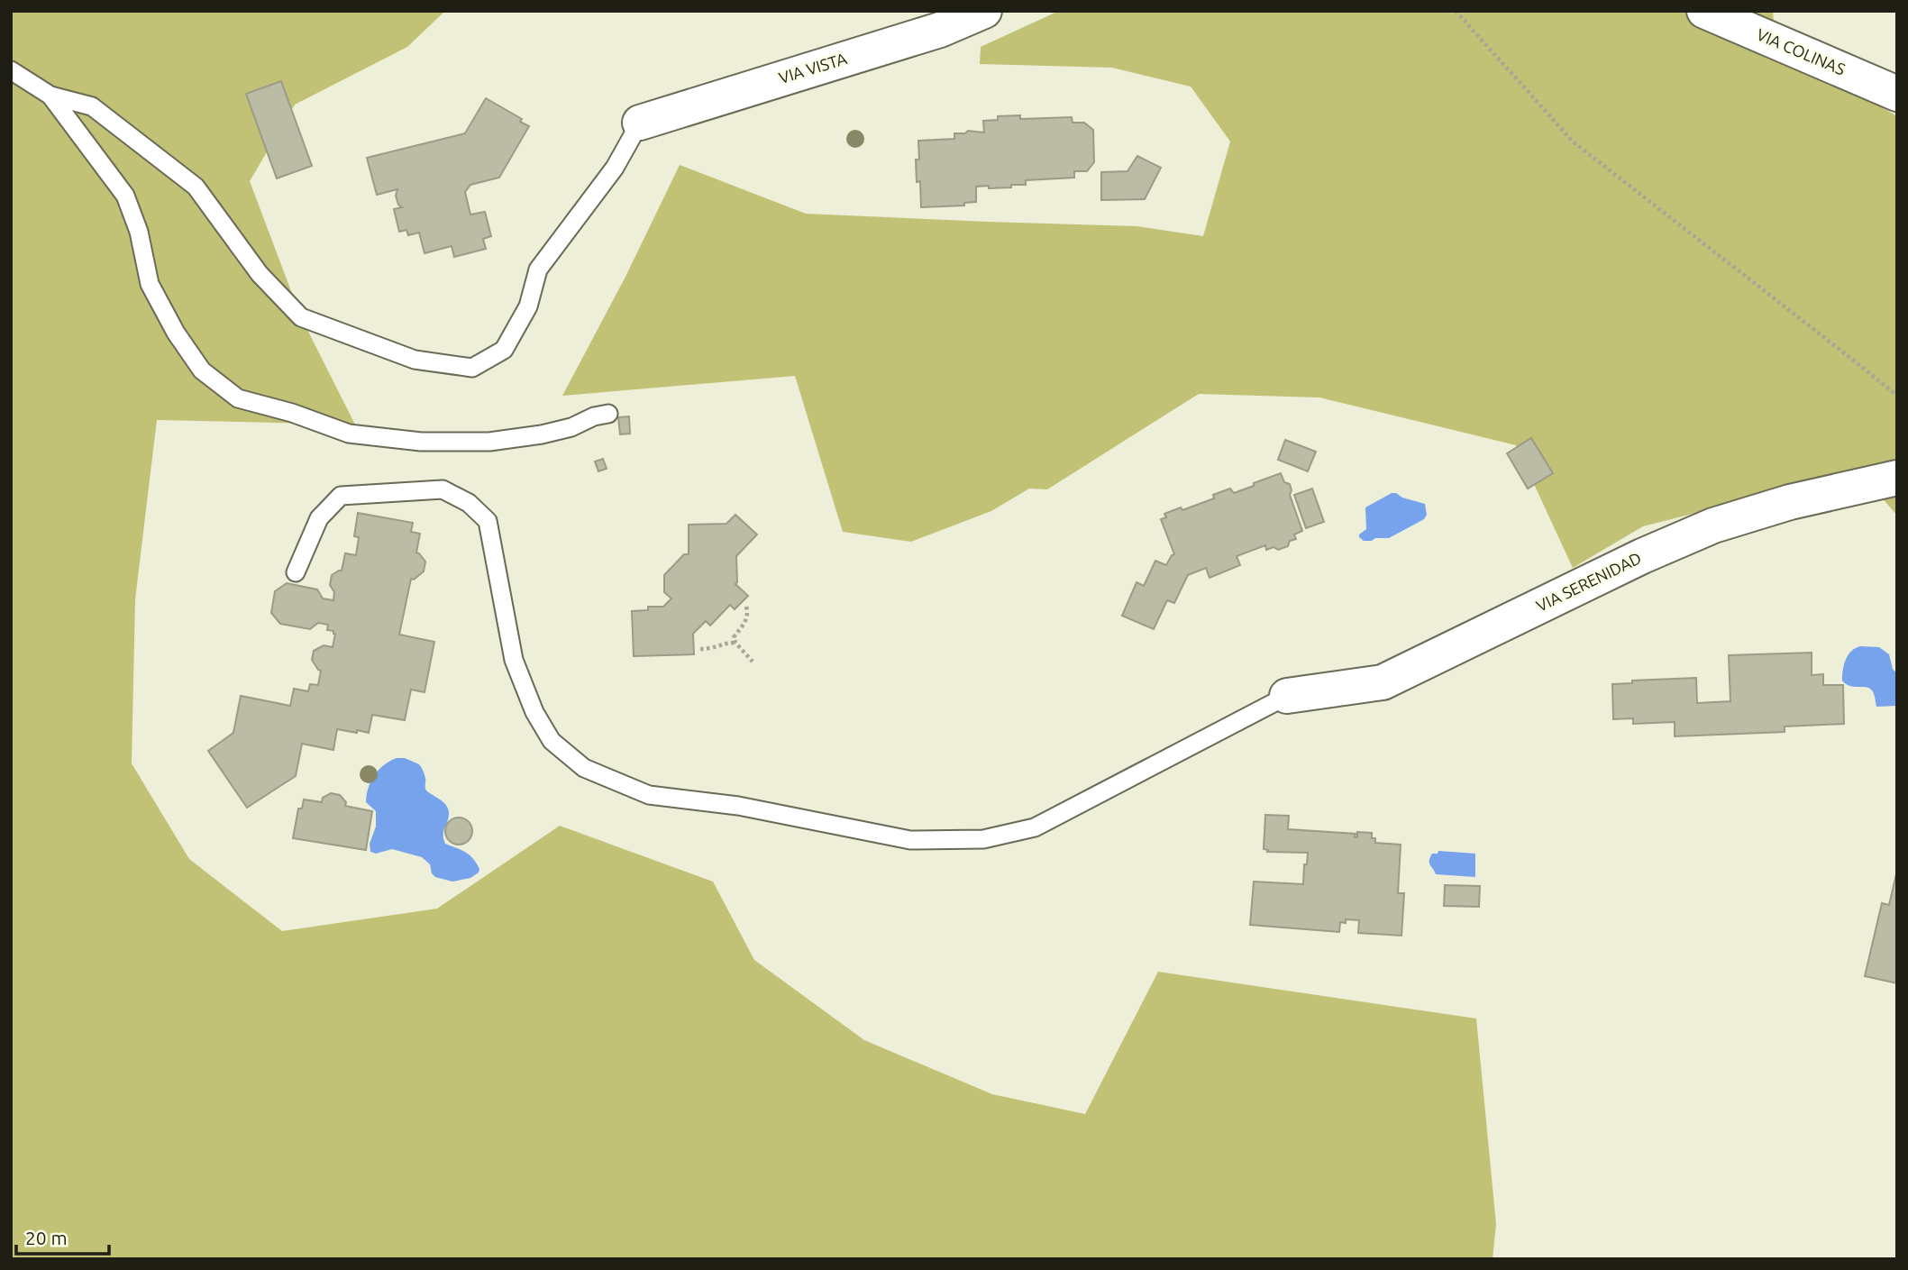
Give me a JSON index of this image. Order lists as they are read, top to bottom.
{
  "streets": {
    "street": ["VIA COLINAS", "VIA VISTA", "VIA SERENIDAD"]
  },
  "scale_bar": "20 m"
}
